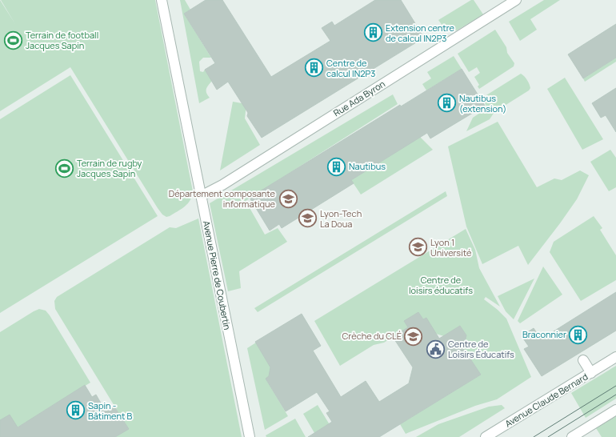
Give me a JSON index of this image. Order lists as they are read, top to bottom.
{
  "streets": {
    "street": ["Rue Ada Byron", "Avenue Pierre de Coubertin", "Avenue Claude Bernard"]
  },
  "crossings": [
    ["Rue Ada Byron", "Avenue Pierre de Coubertin"]
  ],
  "parks": ["Centre de loisirs éducatifs"],
  "places": {
    "building": [
      "Extension centre de calcul IN2P3",
      "Centre de calcul IN2P3",
      "Nautibus (extension)",
      "Nautibus",
      "Braconnier",
      "Sapin - Bâtiment B"
    ],
    "sports": ["Terrain de football Jacques Sapin", "Terrain de rugby Jacques Sapin"],
    "school or university": [
      "Département composante informatique",
      "Lyon-Tech La Doua",
      "Lyon 1 Université",
      "Crèche du CLÉ"
    ],
    "public building": ["Centre de Loisirs Éducatifs"]
  }
}
